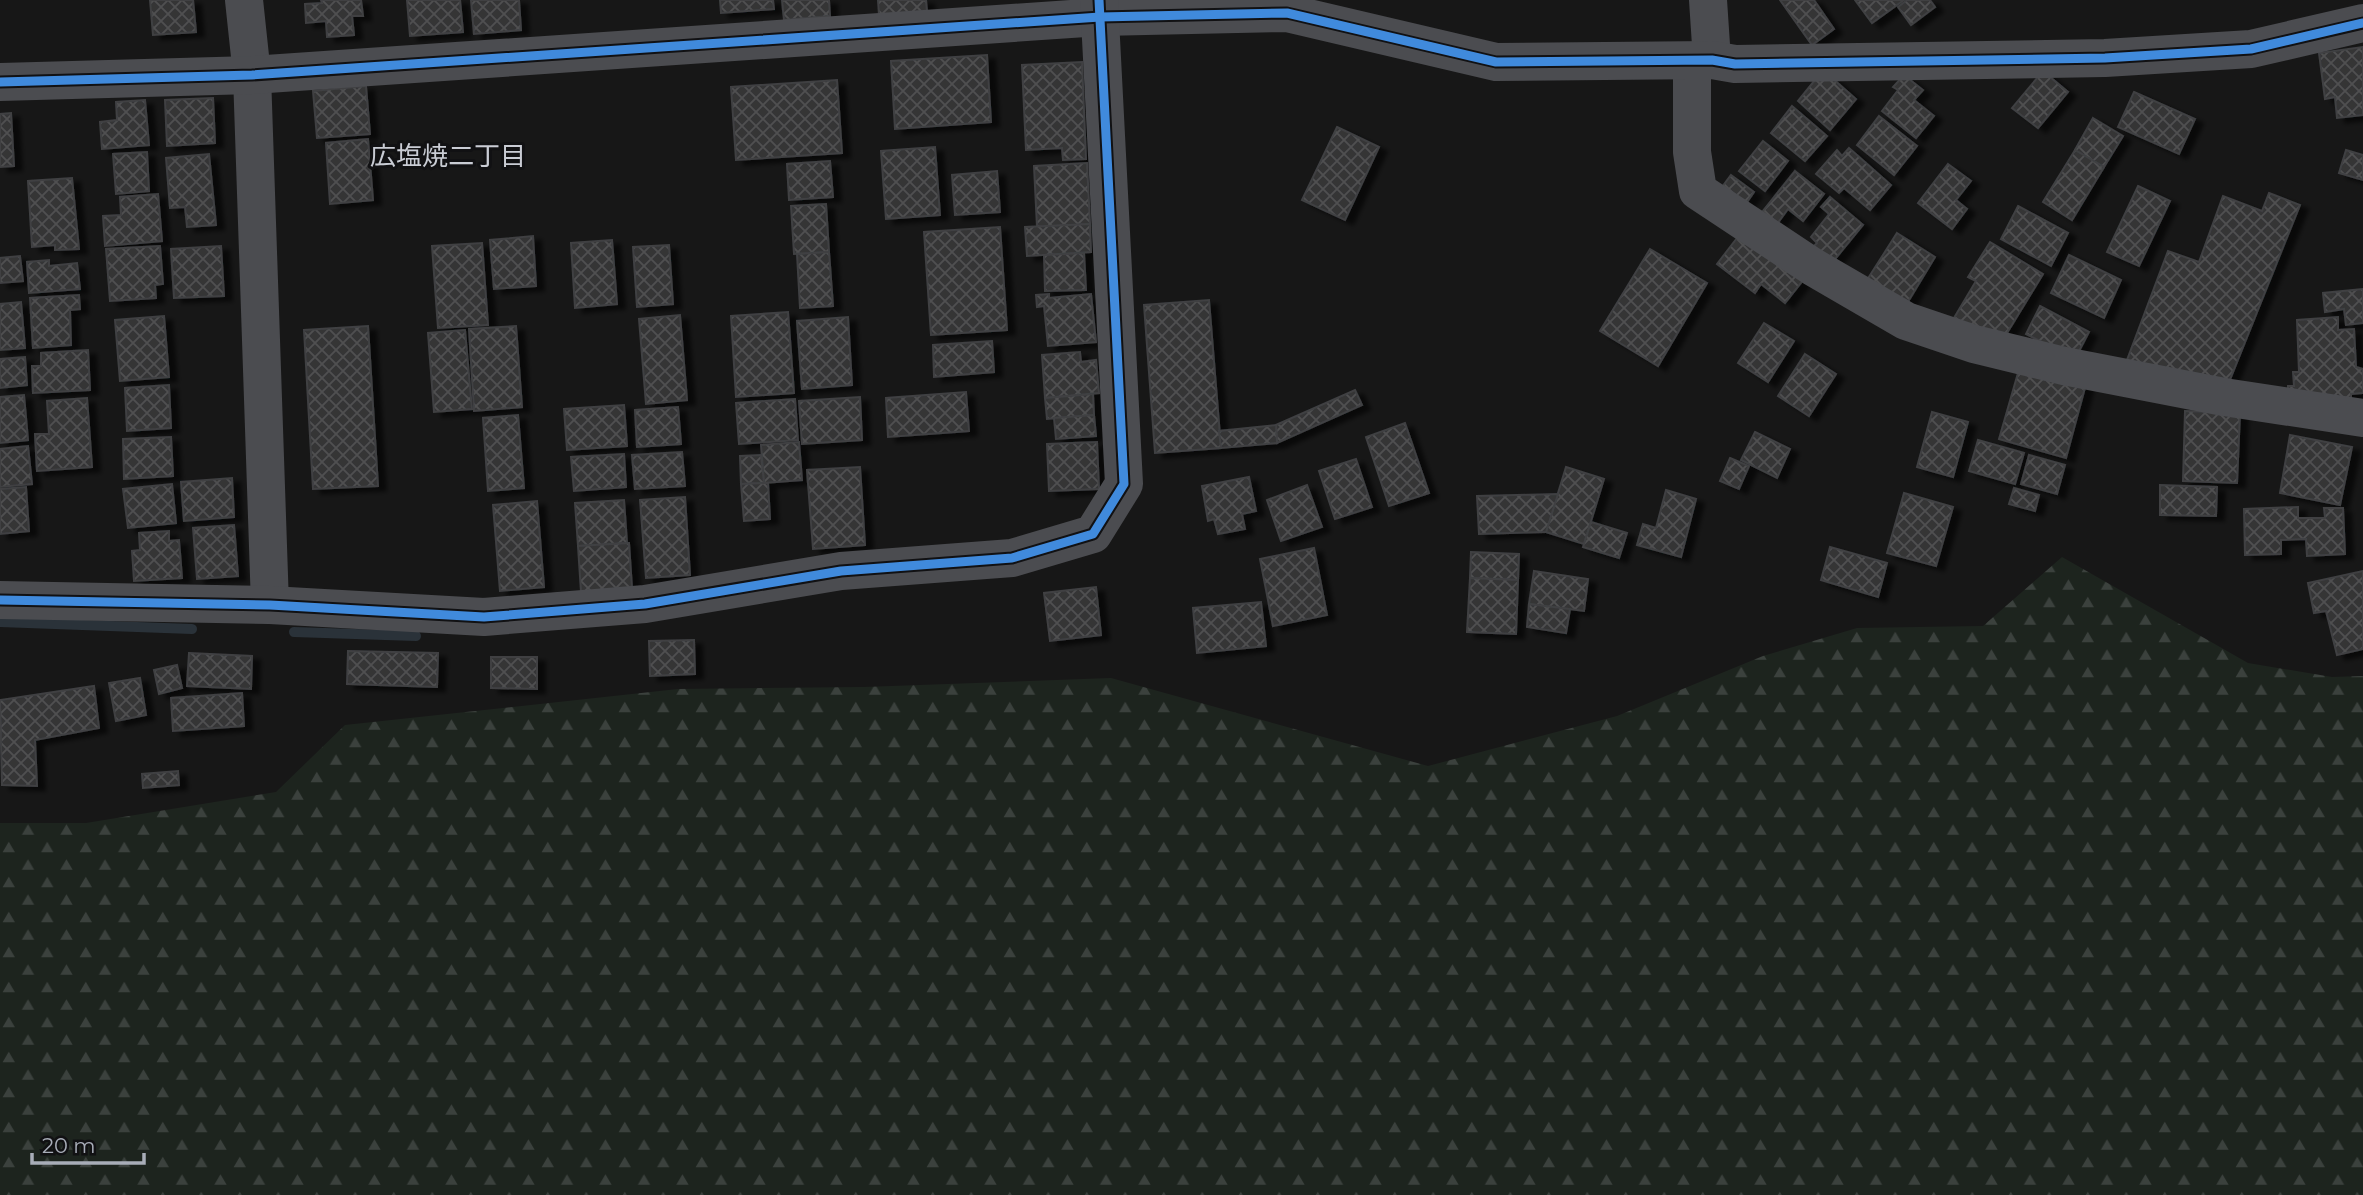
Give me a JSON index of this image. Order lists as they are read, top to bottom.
{
  "districts": ["広塩焼二丁目"],
  "scale_bar": "20 m"
}
